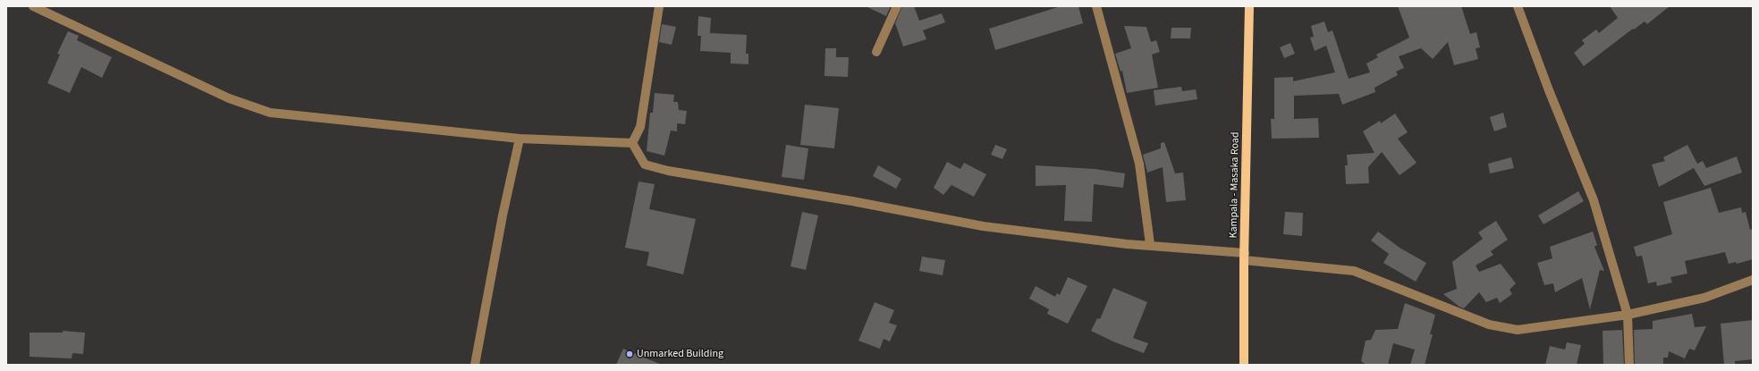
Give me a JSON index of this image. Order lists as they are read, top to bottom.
{
  "streets": {
    "main road": ["Kampala - Masaka Road"]
  },
  "places": ["Unmarked Building"]
}
